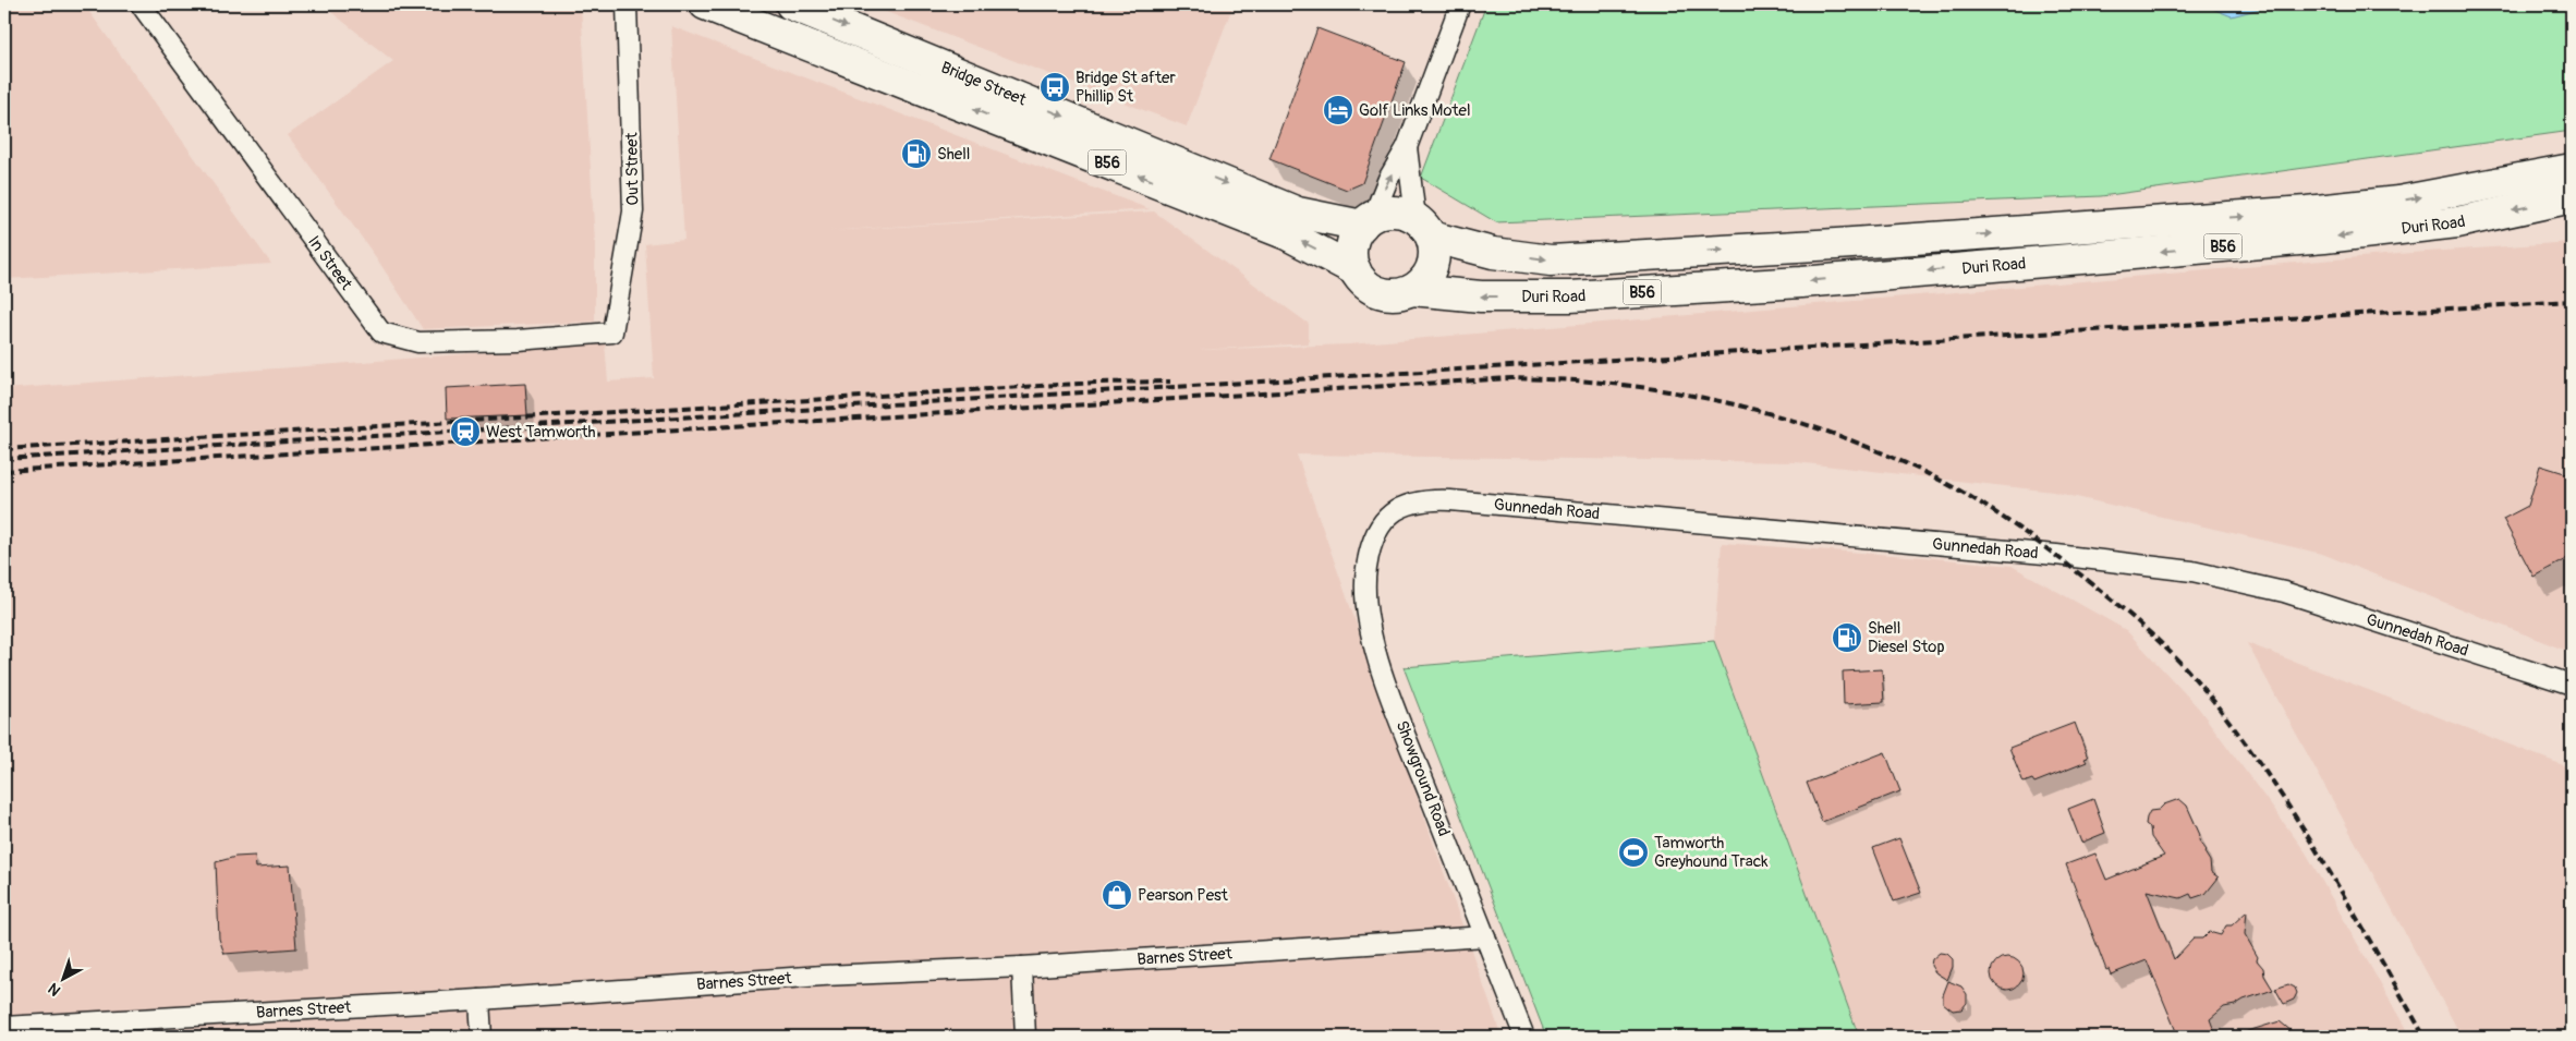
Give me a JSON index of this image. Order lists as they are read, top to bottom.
{
  "streets": {
    "main road": ["Bridge Street", "B56", "Duri Road"],
    "street": [
      "Out Street",
      "In Street",
      "Gunnedah Road",
      "Showground Road",
      "Barnes Street"
    ]
  },
  "crossings": [
    ["Bridge Street", "B56"],
    ["Bridge Street", "Duri Road"],
    ["B56", "Duri Road"],
    ["Out Street", "In Street"],
    ["Gunnedah Road", "Showground Road"],
    ["Showground Road", "Barnes Street"]
  ],
  "places": {
    "bus stop": ["Bridge St after Phillip St"],
    "hotel": ["Golf Links Motel"],
    "fuel station": ["Shell", "Shell Diesel Stop"],
    "station": ["West Tamworth"],
    "sports": ["Tamworth Greyhound Track"],
    "shop": ["Pearson Pest"]
  },
  "north": "bottom left"
}
